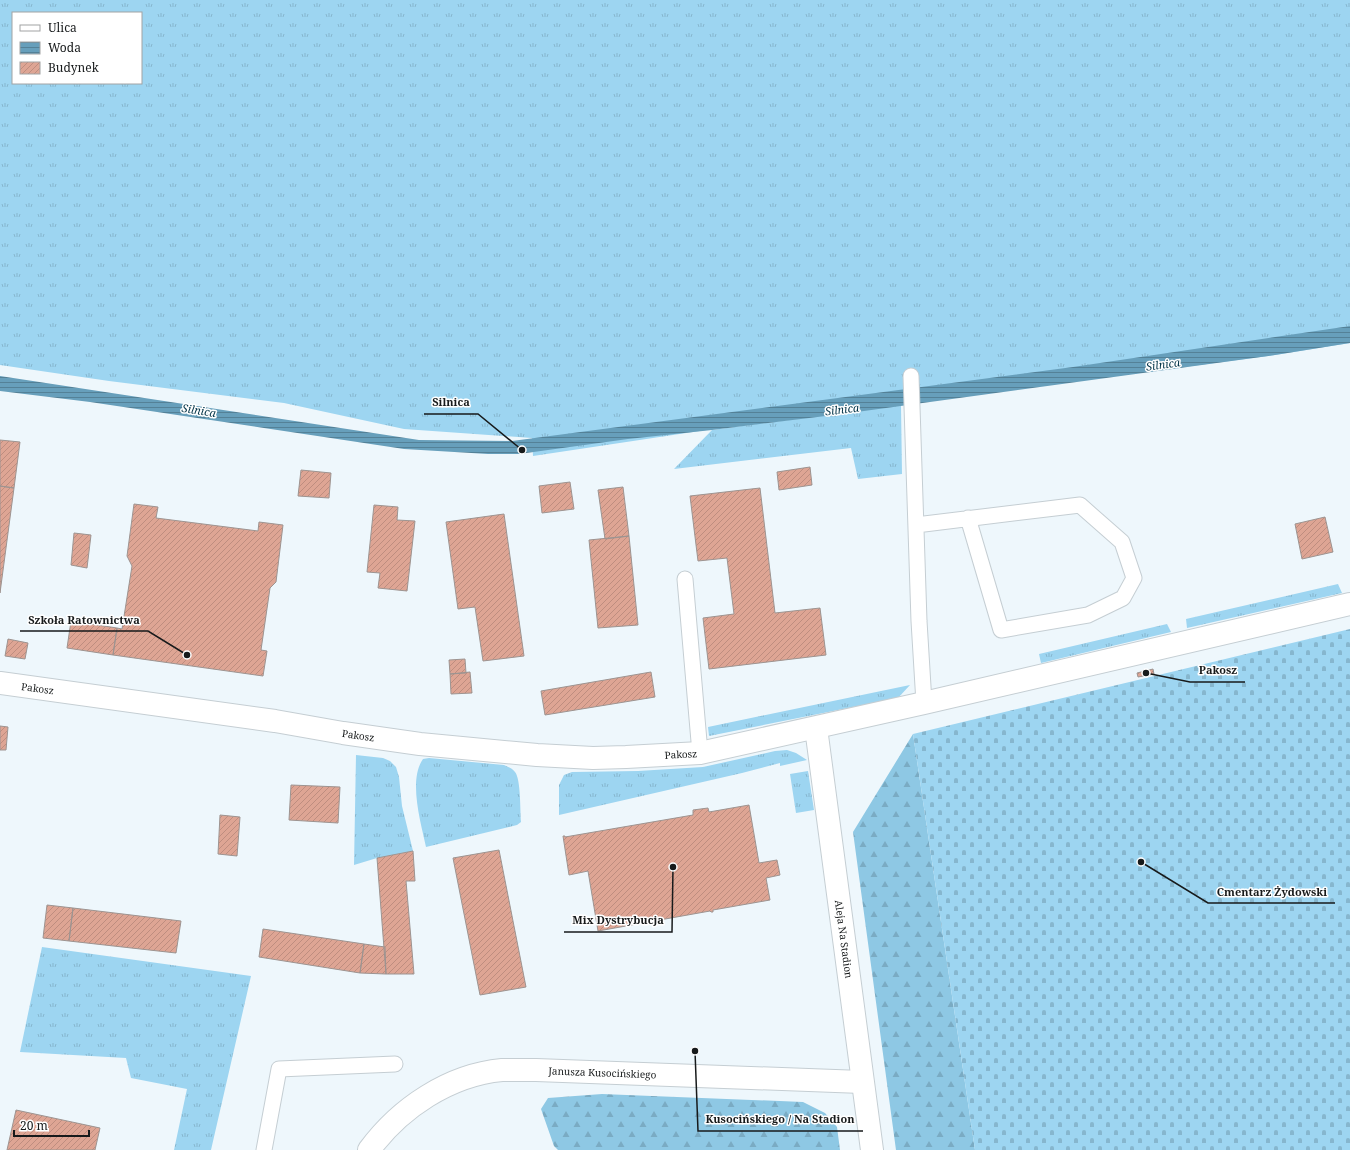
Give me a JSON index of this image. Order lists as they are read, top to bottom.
{
  "streets": {
    "street": ["Pakosz", "Aleja Na Stadion", "Janusza Kusocińskiego"]
  },
  "crossings": [
    ["Pakosz", "Aleja Na Stadion"],
    ["Aleja Na Stadion", "Janusza Kusocińskiego"]
  ],
  "water": ["Silnica"],
  "places": [
    "Silnica",
    "Szkoła Ratownictwa",
    "Pakosz",
    "Cmentarz Żydowski",
    "Mix Dystrybucja",
    "Kusocińskiego / Na Stadion"
  ],
  "legend": ["Ulica", "Woda", "Budynek"],
  "scale_bar": "20 m"
}
